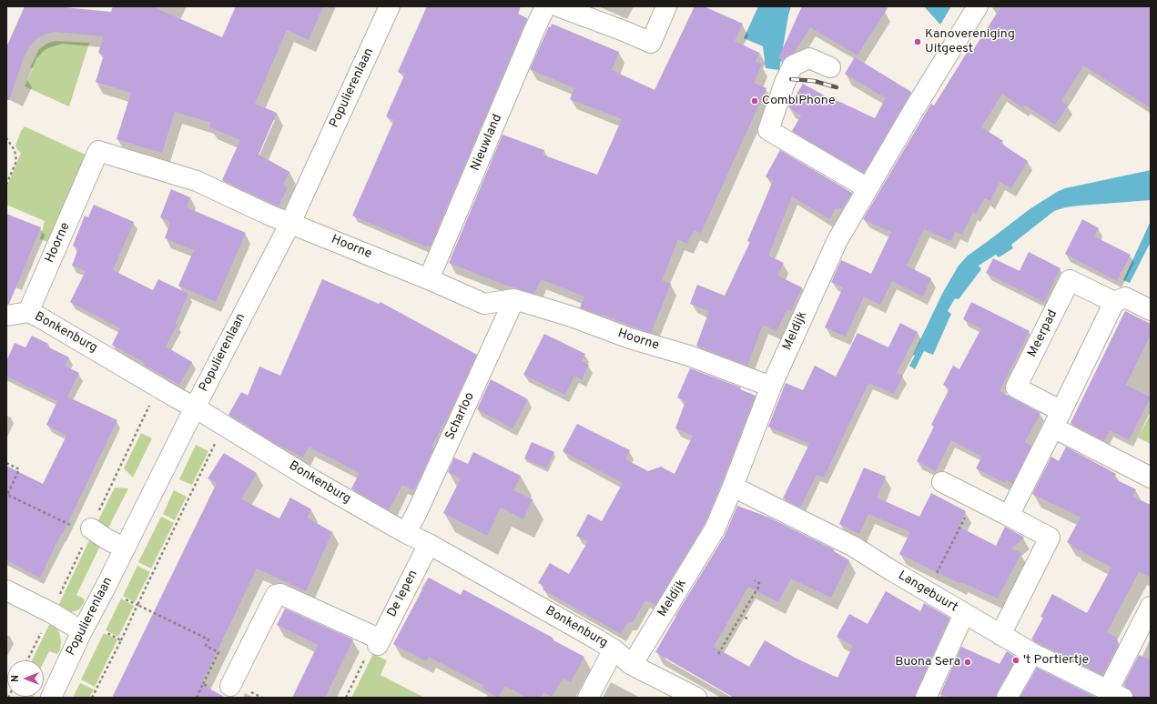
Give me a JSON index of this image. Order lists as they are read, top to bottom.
{
  "streets": {
    "street": [
      "Populierenlaan",
      "Nieuwland",
      "Hoorne",
      "Meldijk",
      "Bonkenburg",
      "Meerpad",
      "Scharloo",
      "Langebuurt",
      "De Iepen"
    ]
  },
  "crossings": [
    ["Populierenlaan", "Hoorne"],
    ["Populierenlaan", "Bonkenburg"],
    ["Nieuwland", "Hoorne"],
    ["Hoorne", "Meldijk"],
    ["Hoorne", "Bonkenburg"],
    ["Hoorne", "Scharloo"],
    ["Meldijk", "Bonkenburg"],
    ["Meldijk", "Langebuurt"],
    ["Bonkenburg", "Scharloo"],
    ["Bonkenburg", "De Iepen"]
  ],
  "places": [
    "Kanovereniging Uitgeest",
    "CombiPhone",
    "'t Portiertje",
    "Buona Sera"
  ],
  "north": "left"
}
